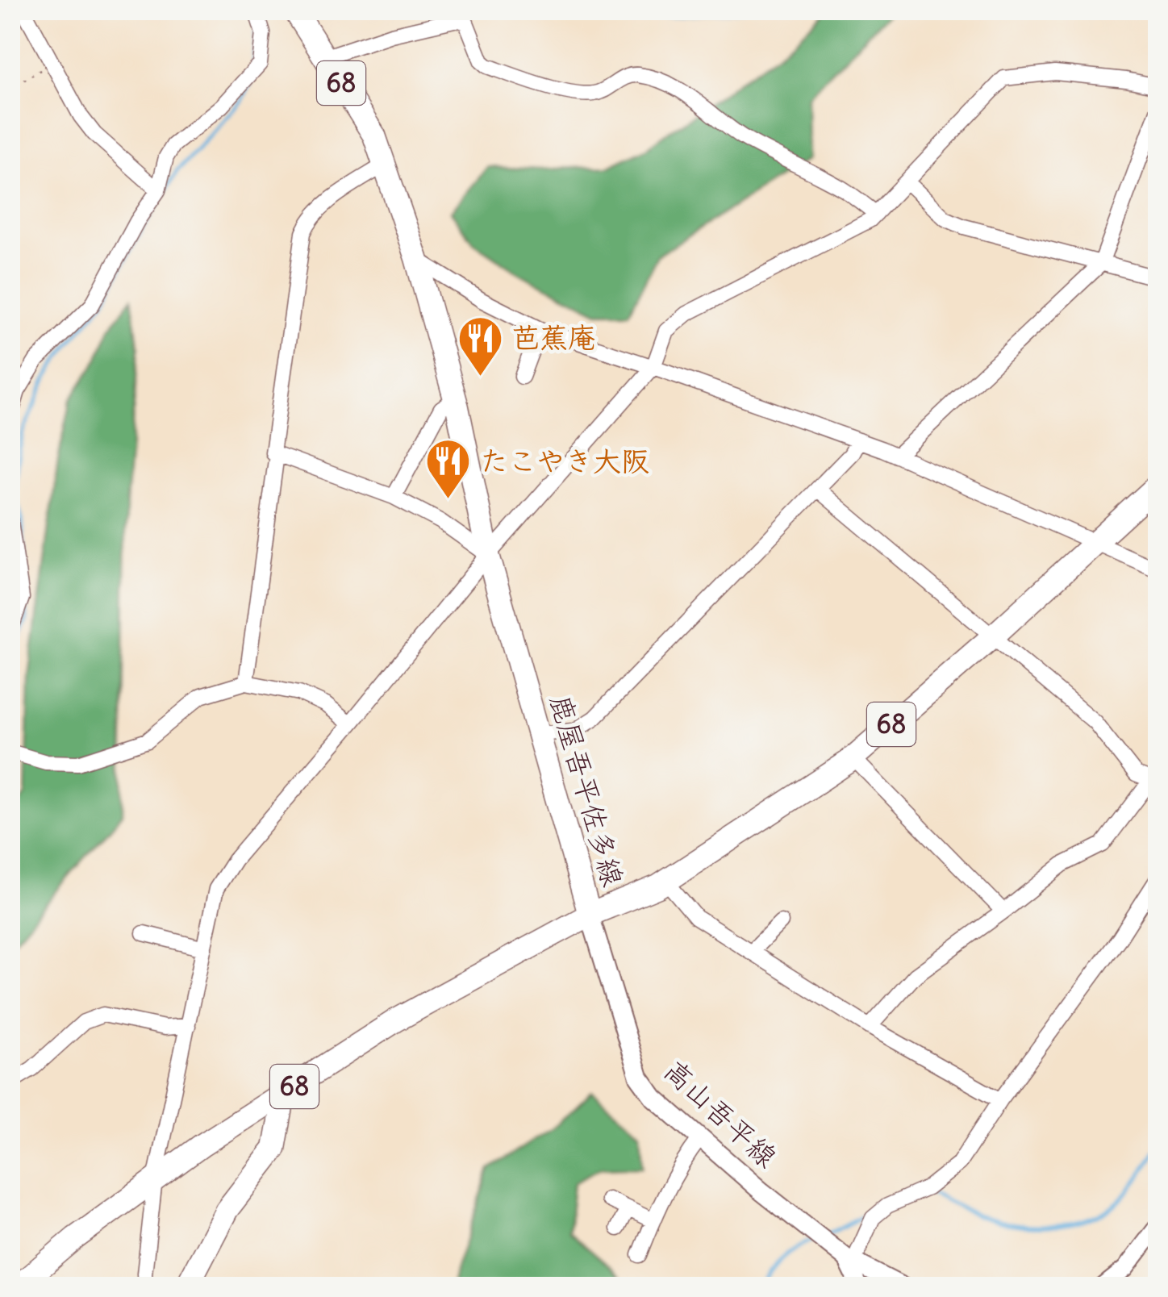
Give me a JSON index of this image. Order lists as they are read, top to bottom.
{
  "streets": {
    "main road": ["68", "鹿屋吾平佐多線", "高山吾平線"]
  },
  "crossings": [
    ["68", "鹿屋吾平佐多線"],
    ["68", "高山吾平線"],
    ["鹿屋吾平佐多線", "高山吾平線"]
  ],
  "places": {
    "restaurant": ["芭蕉庵", "たこやき大阪"]
  }
}
